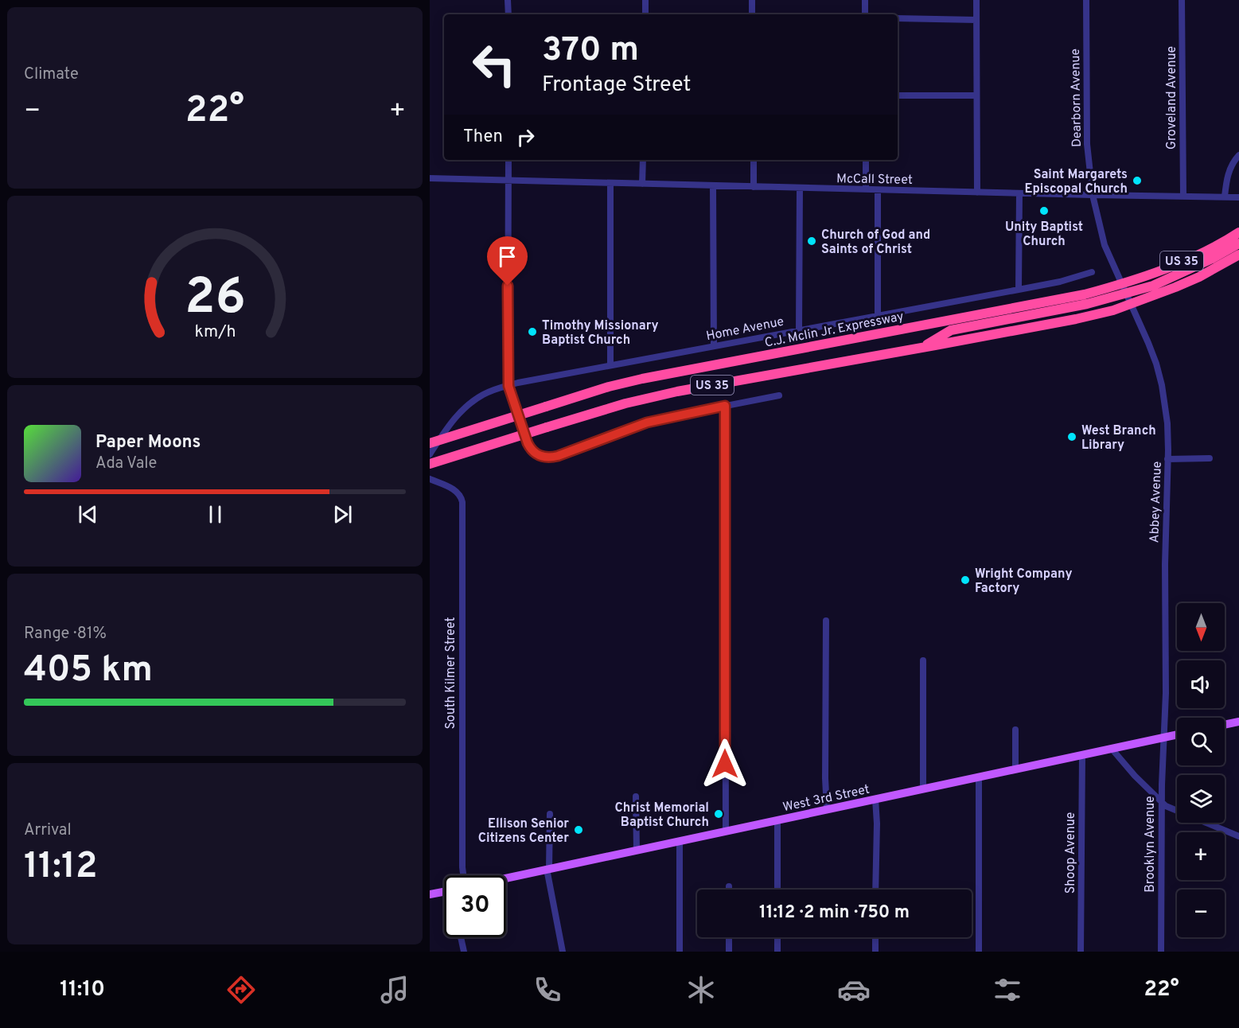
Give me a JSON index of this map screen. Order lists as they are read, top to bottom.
{
  "streets": {
    "highway": ["US 35", "C.J. Mclin Jr. Expressway"],
    "main road": ["West 3rd Street"],
    "street": [
      "Dearborn Avenue",
      "Groveland Avenue",
      "McCall Street",
      "Home Avenue",
      "Abbey Avenue",
      "South Kilmer Street",
      "Brooklyn Avenue",
      "Shoop Avenue"
    ]
  },
  "crossings": [
    ["Dearborn Avenue", "McCall Street"],
    ["Dearborn Avenue", "Abbey Avenue"],
    ["Groveland Avenue", "McCall Street"],
    ["McCall Street", "Abbey Avenue"],
    ["US 35", "Abbey Avenue"],
    ["C.J. Mclin Jr. Expressway", "Abbey Avenue"],
    ["Abbey Avenue", "West 3rd Street"],
    ["Abbey Avenue", "Brooklyn Avenue"],
    ["West 3rd Street", "Brooklyn Avenue"],
    ["West 3rd Street", "Shoop Avenue"]
  ],
  "places": [
    "Saint Margarets Episcopal Church",
    "Unity Baptist Church",
    "Church of God and Saints of Christ",
    "Timothy Missionary Baptist Church",
    "West Branch Library",
    "Wright Company Factory",
    "Christ Memorial Baptist Church",
    "Ellison Senior Citizens Center"
  ],
  "north": "bottom",
  "page": {
    "tile": [
      "Climate",
      ["Range · 81%", "405 km"],
      ["Arrival", "11:12"]
    ],
    "turn": ["370 m", "Frontage Street"],
    "heat": ["−", "22°", "+"],
    "then": "Then",
    "song": ["Paper Moons", "Ada Vale"],
    "map_buttons": ["+", "−"],
    "limit": "30",
    "trip": "11:12 · 2 min · 750 m",
    "tabs": ["11:10", "22°"],
    "gauge": ["26", "km/h"]
  }
}
